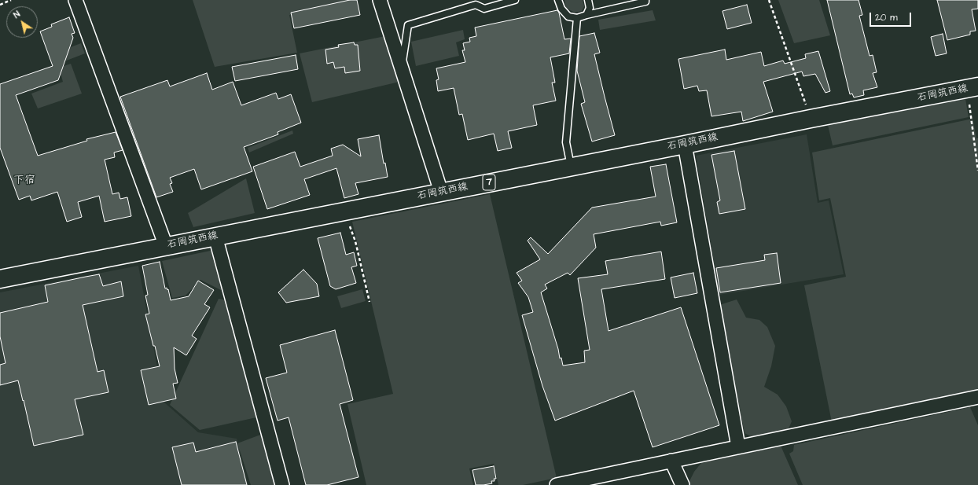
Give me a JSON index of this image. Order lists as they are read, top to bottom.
{
  "streets": {
    "main road": ["石岡筑西線", "7"]
  },
  "districts": ["下宿"],
  "scale_bar": "20 m",
  "north": "top left"
}
